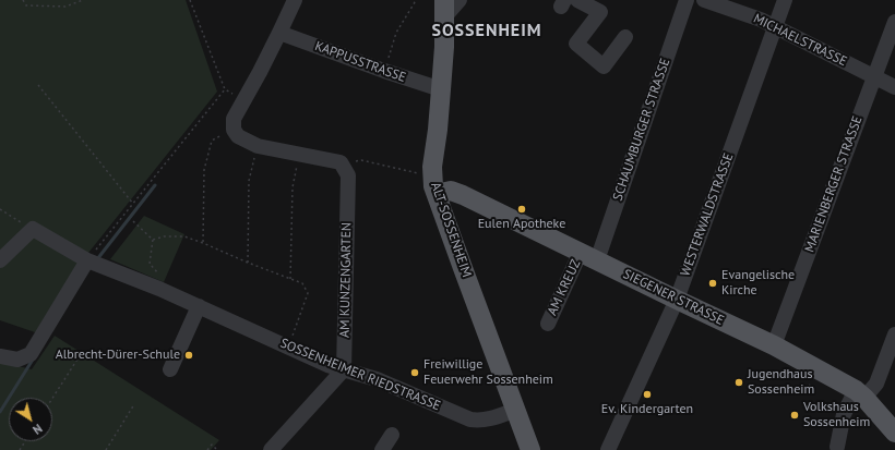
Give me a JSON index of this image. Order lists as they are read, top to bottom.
{
  "streets": {
    "main road": ["ALT-SOSSENHEIM", "SIEGENER STRASSE"],
    "street": [
      "MICHAELSTRASSE",
      "KAPPUSSTRASSE",
      "SCHAUMBURGER STRASSE",
      "MARIENBERGER STRASSE",
      "WESTERWALDSTRASSE",
      "AM KUNZENGARTEN",
      "AM KREUZ",
      "SOSSENHEIMER RIEDSTRASSE"
    ]
  },
  "crossings": [
    ["MICHAELSTRASSE", "MARIENBERGER STRASSE"],
    ["MICHAELSTRASSE", "WESTERWALDSTRASSE"],
    ["KAPPUSSTRASSE", "ALT-SOSSENHEIM"],
    ["SCHAUMBURGER STRASSE", "AM KREUZ"],
    ["SCHAUMBURGER STRASSE", "SIEGENER STRASSE"],
    ["MARIENBERGER STRASSE", "SIEGENER STRASSE"],
    ["WESTERWALDSTRASSE", "SIEGENER STRASSE"],
    ["ALT-SOSSENHEIM", "SIEGENER STRASSE"],
    ["ALT-SOSSENHEIM", "SOSSENHEIMER RIEDSTRASSE"],
    ["AM KUNZENGARTEN", "SOSSENHEIMER RIEDSTRASSE"],
    ["AM KREUZ", "SIEGENER STRASSE"]
  ],
  "districts": ["SOSSENHEIM"],
  "places": [
    "Eulen Apotheke",
    "Evangelische Kirche",
    "Albrecht-Dürer-Schule",
    "Freiwillige Feuerwehr Sossenheim",
    "Jugendhaus Sossenheim",
    "Ev. Kindergarten",
    "Volkshaus Sossenheim"
  ],
  "north": "bottom right"
}
